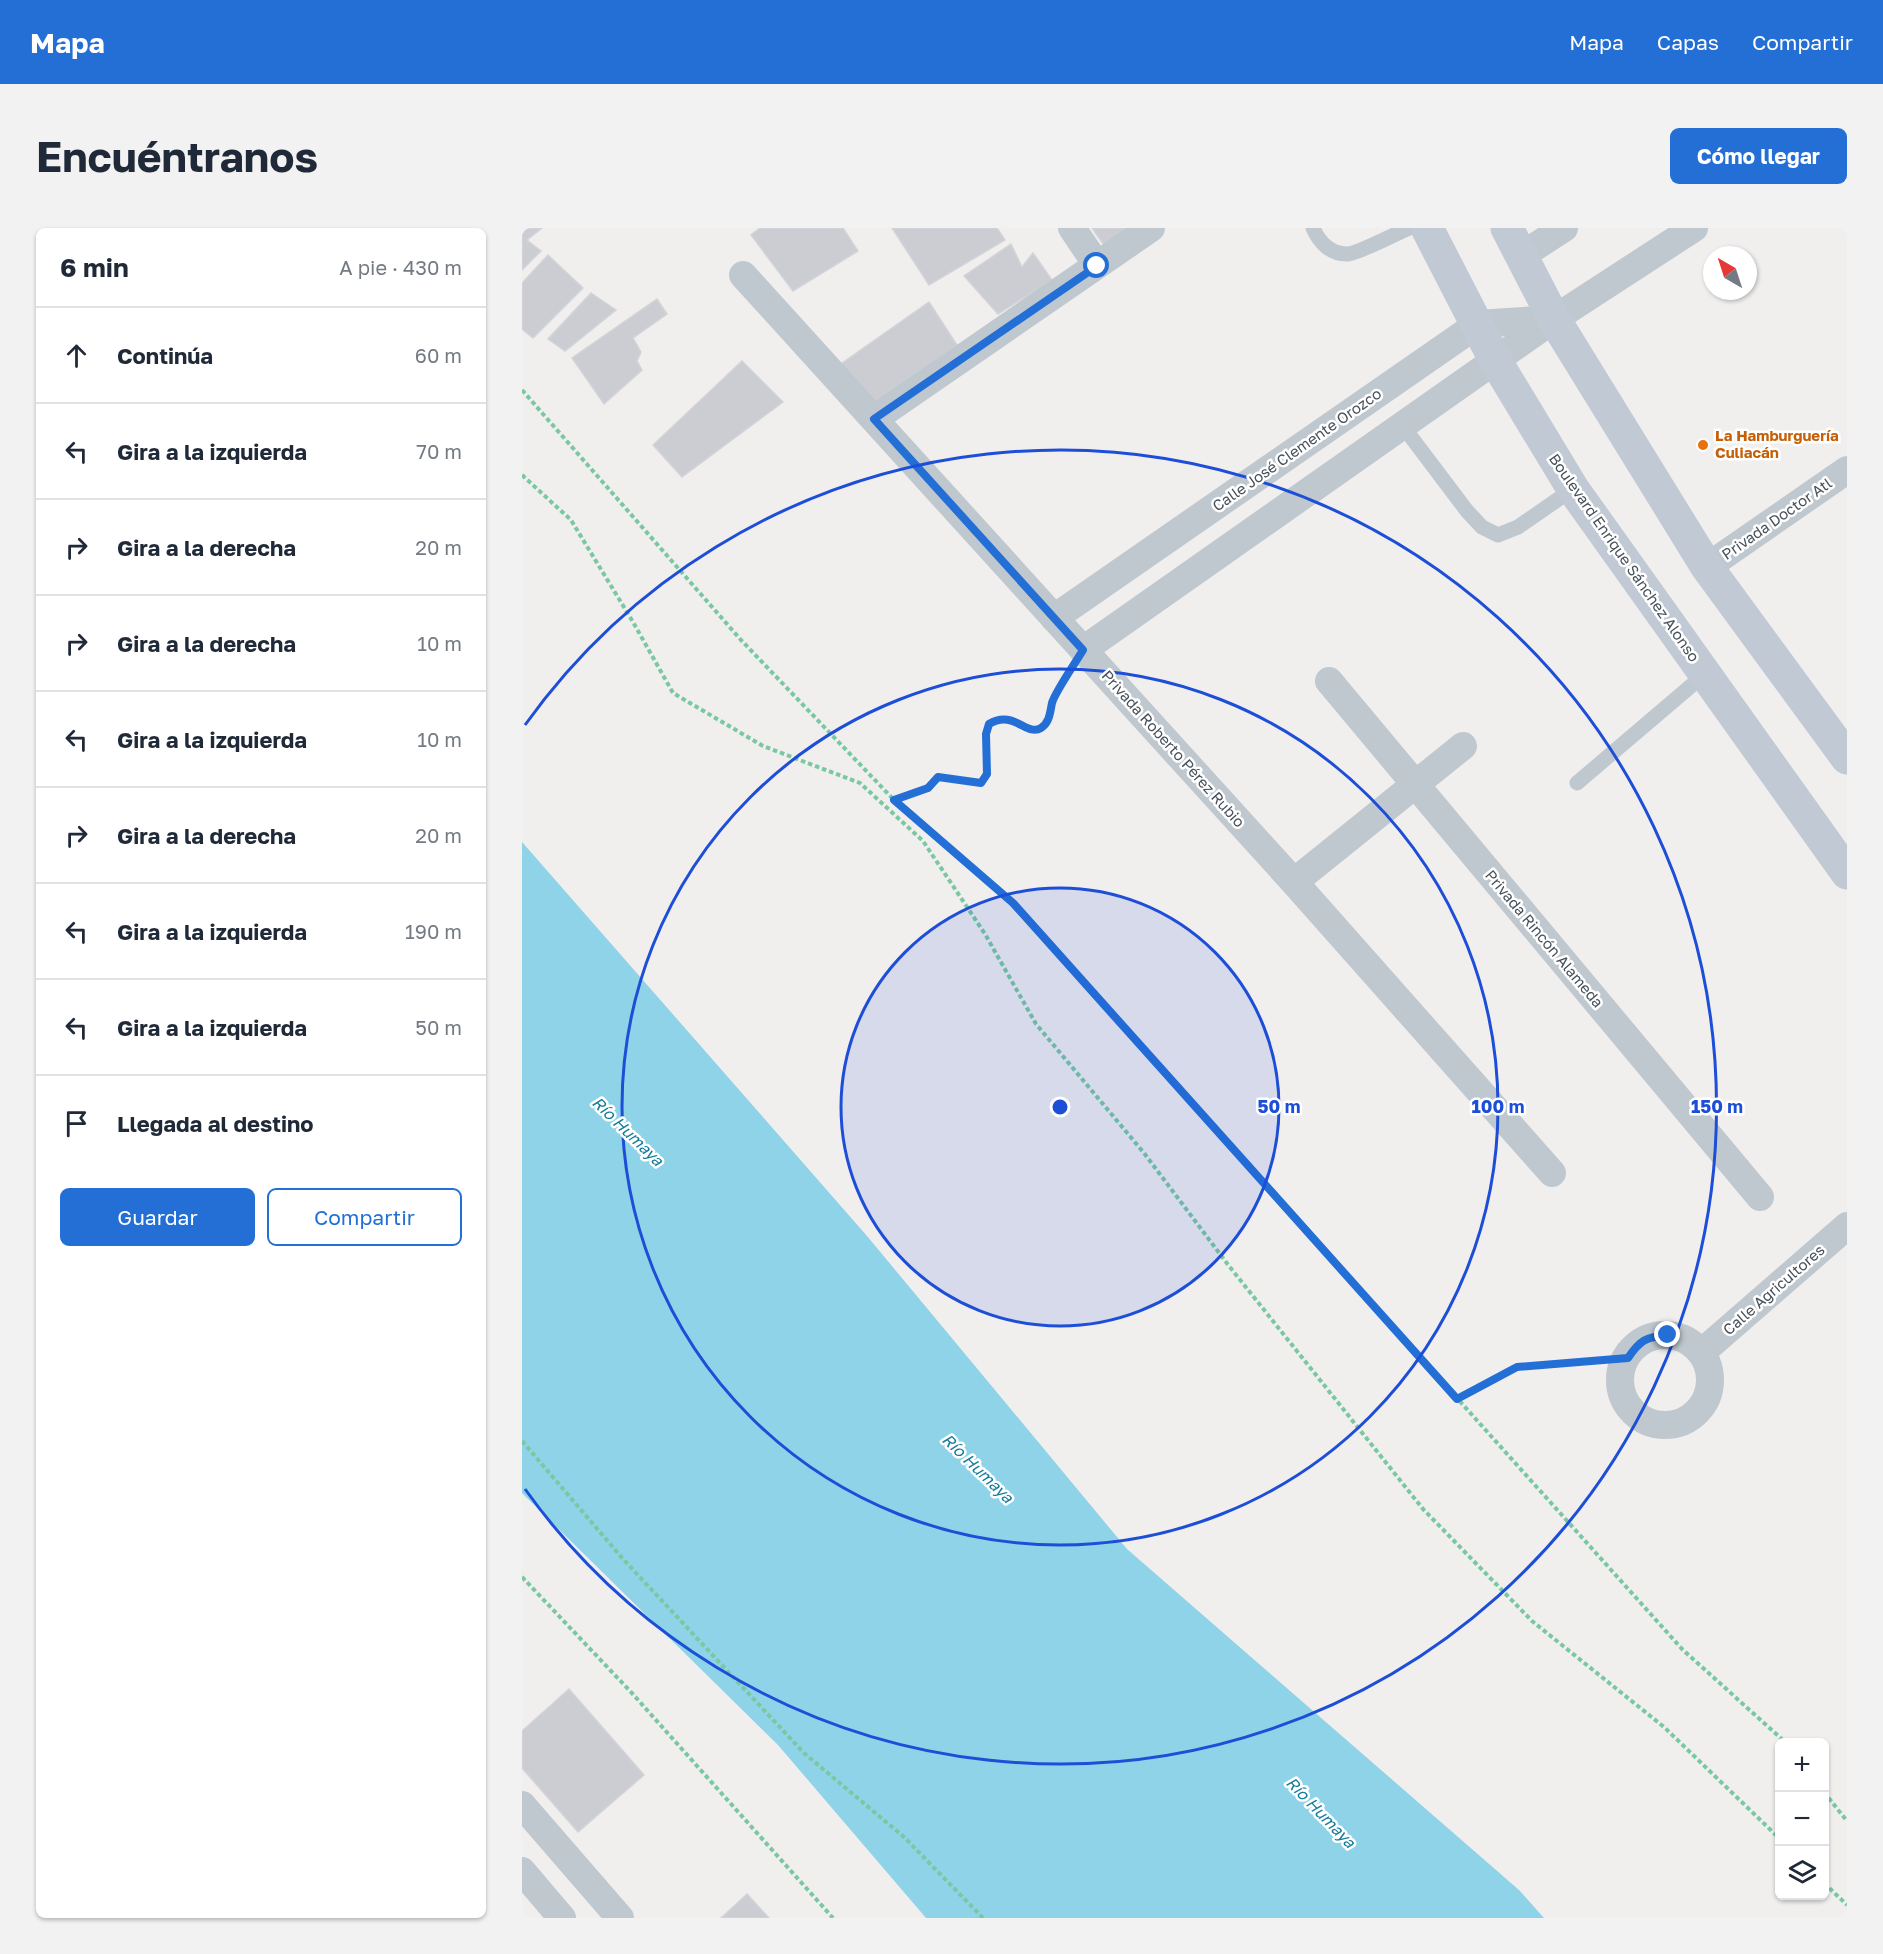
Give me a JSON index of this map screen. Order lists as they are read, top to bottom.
{
  "streets": {
    "main road": ["Boulevard Enrique Sánchez Alonso"],
    "street": [
      "Calle José Clemente Orozco",
      "Privada Doctor Atl",
      "Privada Roberto Pérez Rubio",
      "Privada Rincón Alameda",
      "Calle Agricultores"
    ]
  },
  "crossings": [
    ["Calle José Clemente Orozco", "Boulevard Enrique Sánchez Alonso"],
    ["Calle José Clemente Orozco", "Privada Roberto Pérez Rubio"]
  ],
  "water": ["Río Humaya"],
  "places": ["La Hamburguería Culiacán"],
  "north": "top left",
  "page": {
    "header": "Mapa",
    "nav": ["Mapa", "Capas", "Compartir"],
    "buttons": [
      "Cómo llegar",
      ["Guardar", "Compartir"]
    ],
    "title": "Encuéntranos",
    "heading": ["6 min", "A pie · 430 m"],
    "list": [
      ["Continúa", "60 m"],
      ["Gira a la izquierda", "70 m"],
      ["Gira a la derecha", "20 m"],
      ["Gira a la derecha", "10 m"],
      ["Gira a la izquierda", "10 m"],
      ["Gira a la derecha", "20 m"],
      ["Gira a la izquierda", "190 m"],
      ["Gira a la izquierda", "50 m"],
      "Llegada al destino"
    ],
    "map_buttons": ["+", "−"]
  },
  "rings": ["50 m", "100 m", "150 m"]
}
